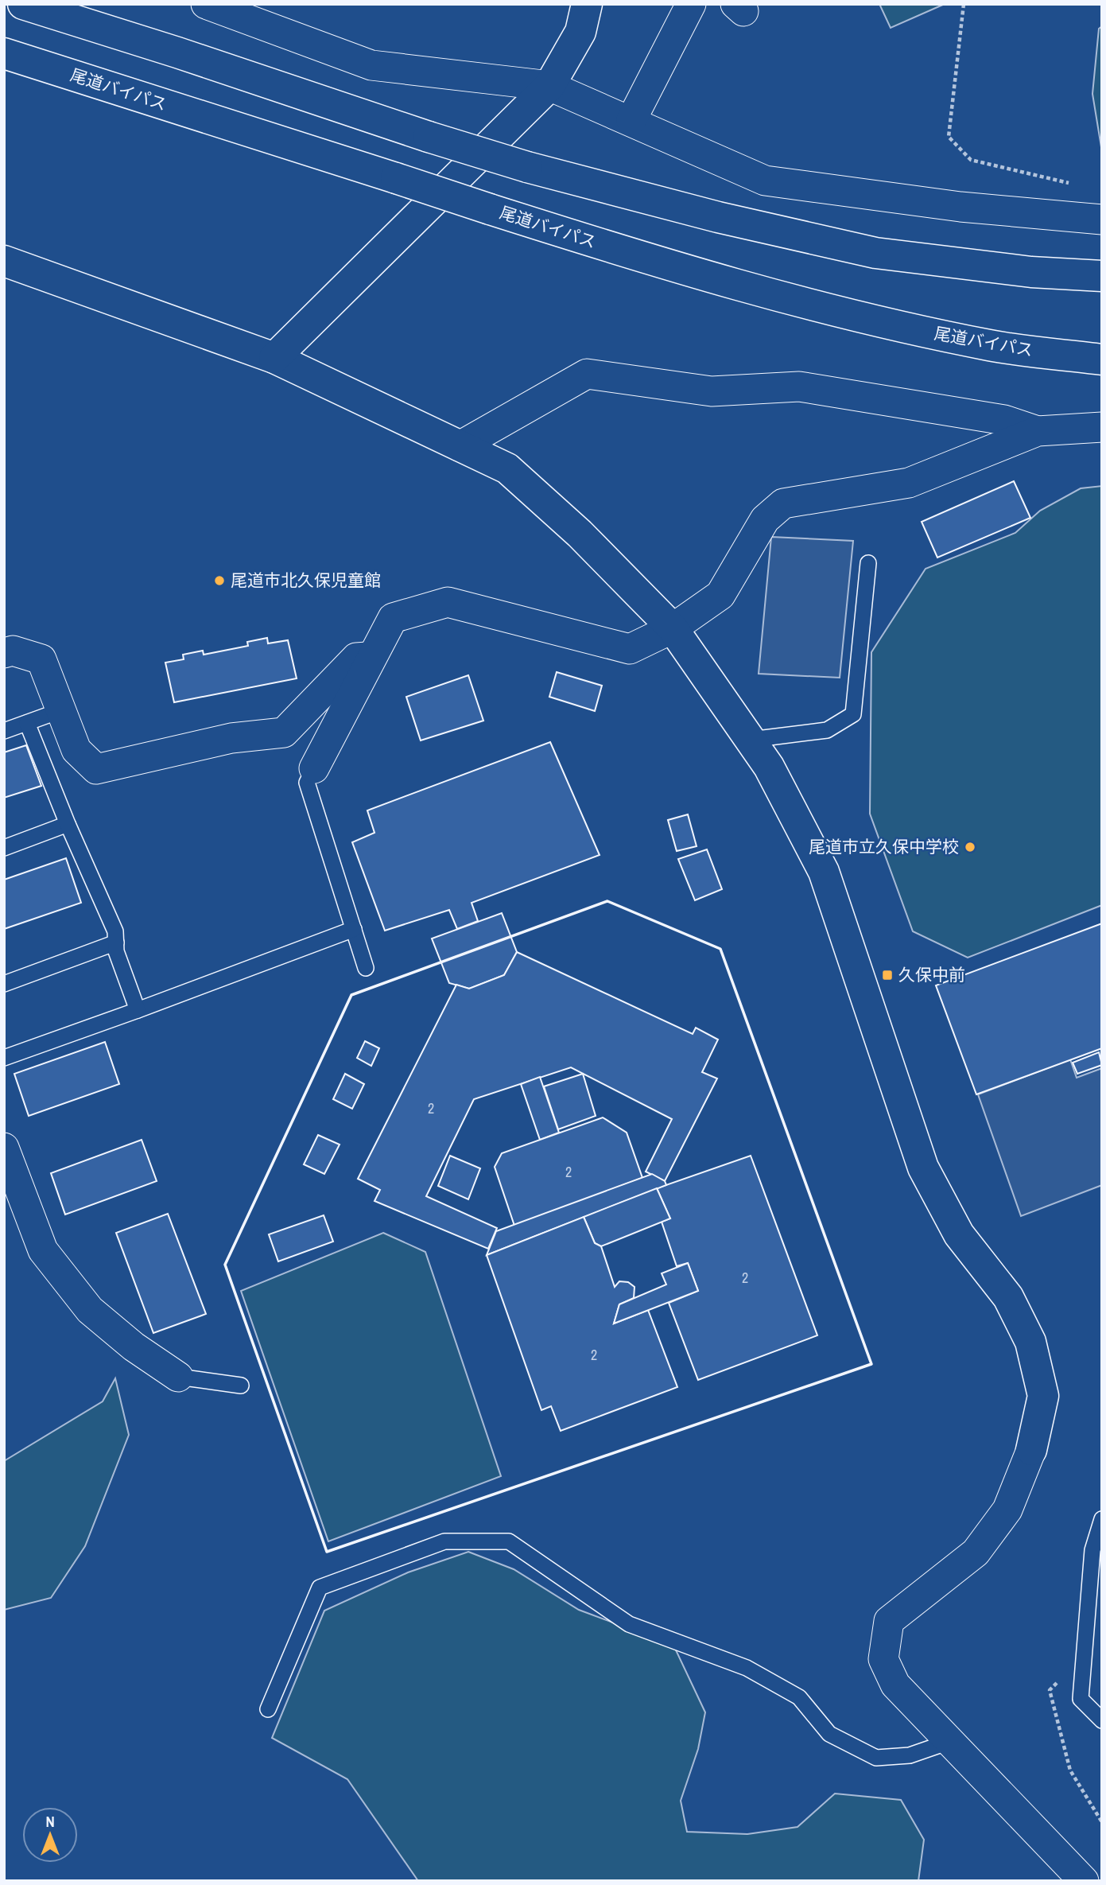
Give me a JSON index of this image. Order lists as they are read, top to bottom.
{
  "streets": {
    "main road": ["尾道バイパス"]
  },
  "places": {
    "other": ["尾道市北久保児童館", "尾道市立久保中学校"],
    "transit": ["久保中前"]
  },
  "house_numbers": [
    "2",
    "2",
    "2",
    "2"
  ],
  "north": "top"
}
